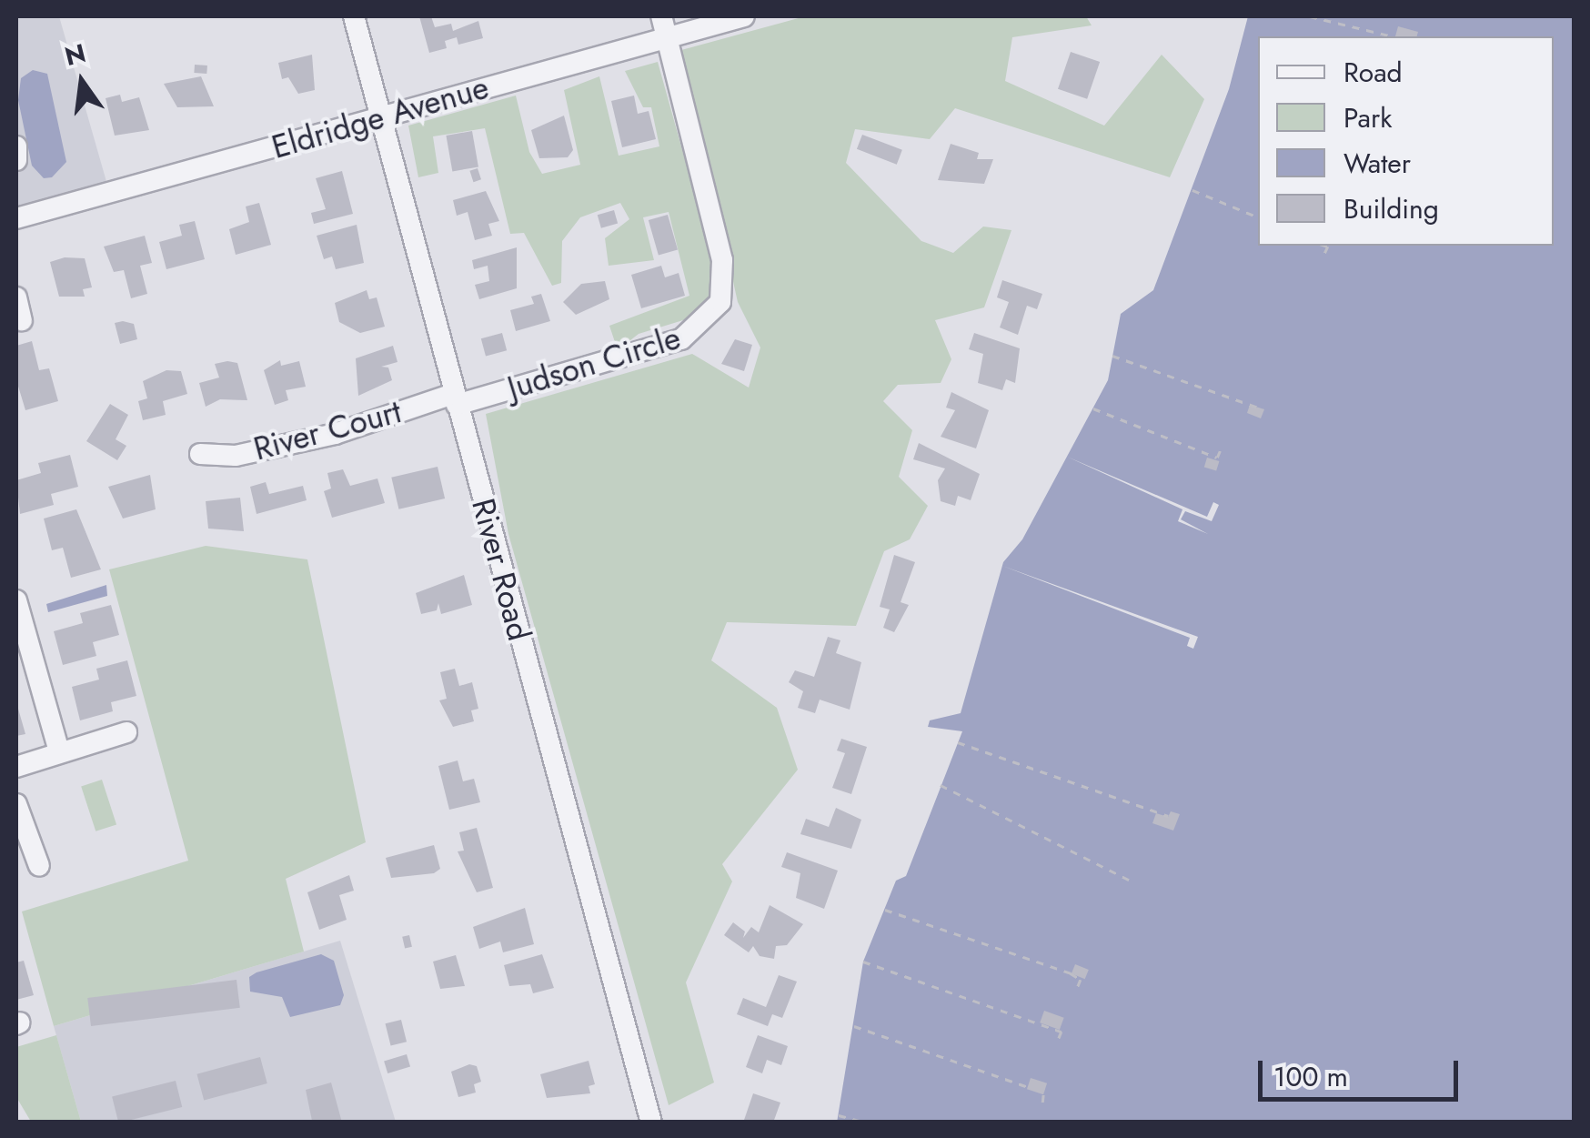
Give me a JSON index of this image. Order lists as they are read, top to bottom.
{
  "streets": {
    "street": [
      "Eldridge Avenue",
      "Judson Circle",
      "River Court",
      "River Road"
    ]
  },
  "crossings": [
    ["Eldridge Avenue", "Judson Circle"],
    ["Eldridge Avenue", "River Road"],
    ["Judson Circle", "River Court"],
    ["Judson Circle", "River Road"],
    ["River Court", "River Road"]
  ],
  "legend": [
    "Road",
    "Park",
    "Water",
    "Building"
  ],
  "scale_bar": "100 m",
  "north": "top"
}
